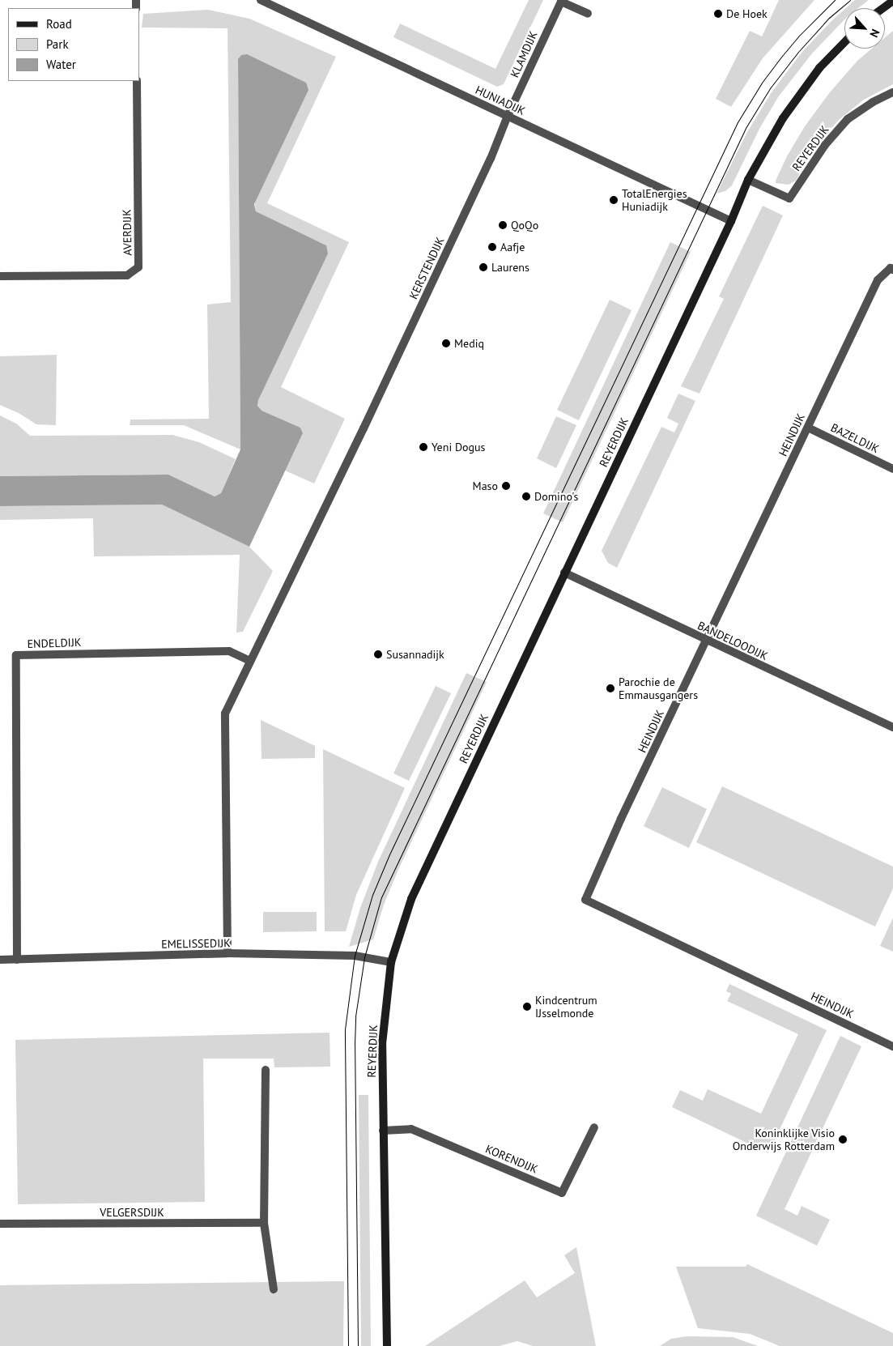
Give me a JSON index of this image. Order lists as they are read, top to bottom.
{
  "streets": {
    "street": [
      "KLAMDIJK",
      "HUNIADIJK",
      "REYERDIJK",
      "AVERDIJK",
      "KERSTENDIJK",
      "HEINDIJK",
      "BAZELDIJK",
      "BANDELOODIJK",
      "ENDELDIJK",
      "EMELISSEDIJK",
      "KORENDIJK",
      "VELGERSDIJK"
    ]
  },
  "crossings": [
    ["KLAMDIJK", "HUNIADIJK"],
    ["KLAMDIJK", "KERSTENDIJK"],
    ["HUNIADIJK", "REYERDIJK"],
    ["HUNIADIJK", "KERSTENDIJK"],
    ["REYERDIJK", "BANDELOODIJK"],
    ["REYERDIJK", "EMELISSEDIJK"],
    ["REYERDIJK", "KORENDIJK"],
    ["KERSTENDIJK", "ENDELDIJK"],
    ["HEINDIJK", "BAZELDIJK"],
    ["HEINDIJK", "BANDELOODIJK"],
    ["ENDELDIJK", "EMELISSEDIJK"]
  ],
  "places": [
    "De Hoek",
    "TotalEnergies Huniadijk",
    "QoQo",
    "Aafje",
    "Laurens",
    "Mediq",
    "Yeni Dogus",
    "Maso",
    "Domino's",
    "Susannadijk",
    "Parochie de Emmausgangers",
    "Kindcentrum IJsselmonde",
    "Koninklijke Visio Onderwijs Rotterdam"
  ],
  "legend": ["Road", "Park", "Water"],
  "north": "bottom right"
}
